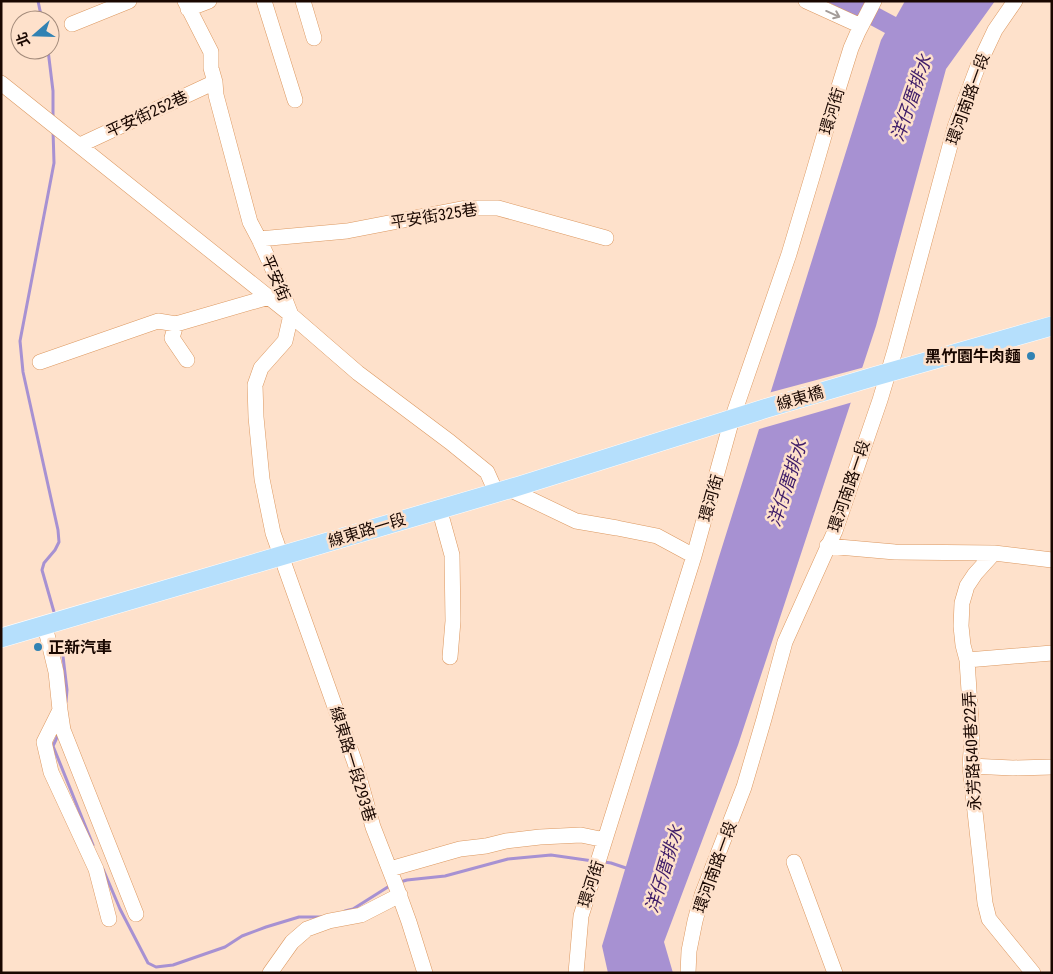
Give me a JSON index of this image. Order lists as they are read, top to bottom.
{
  "streets": {
    "main road": ["線東橋", "線東路一段"],
    "street": [
      "環河南路一段",
      "環河街",
      "平安街252巷",
      "平安街325巷",
      "平安街",
      "永芳路540巷22弄",
      "線東路一段293巷"
    ]
  },
  "crossings": [
    ["環河南路一段", "線東橋"],
    ["環河街", "線東橋"],
    ["環河街", "線東路一段"],
    ["平安街252巷", "平安街"],
    ["平安街325巷", "平安街"],
    ["平安街", "線東路一段"],
    ["平安街", "線東路一段293巷"],
    ["線東橋", "線東路一段"],
    ["線東路一段", "線東路一段293巷"]
  ],
  "water": ["洋仔厝排水"],
  "places": ["黑竹園牛肉麵", "正新汽車"],
  "north": "left"
}
